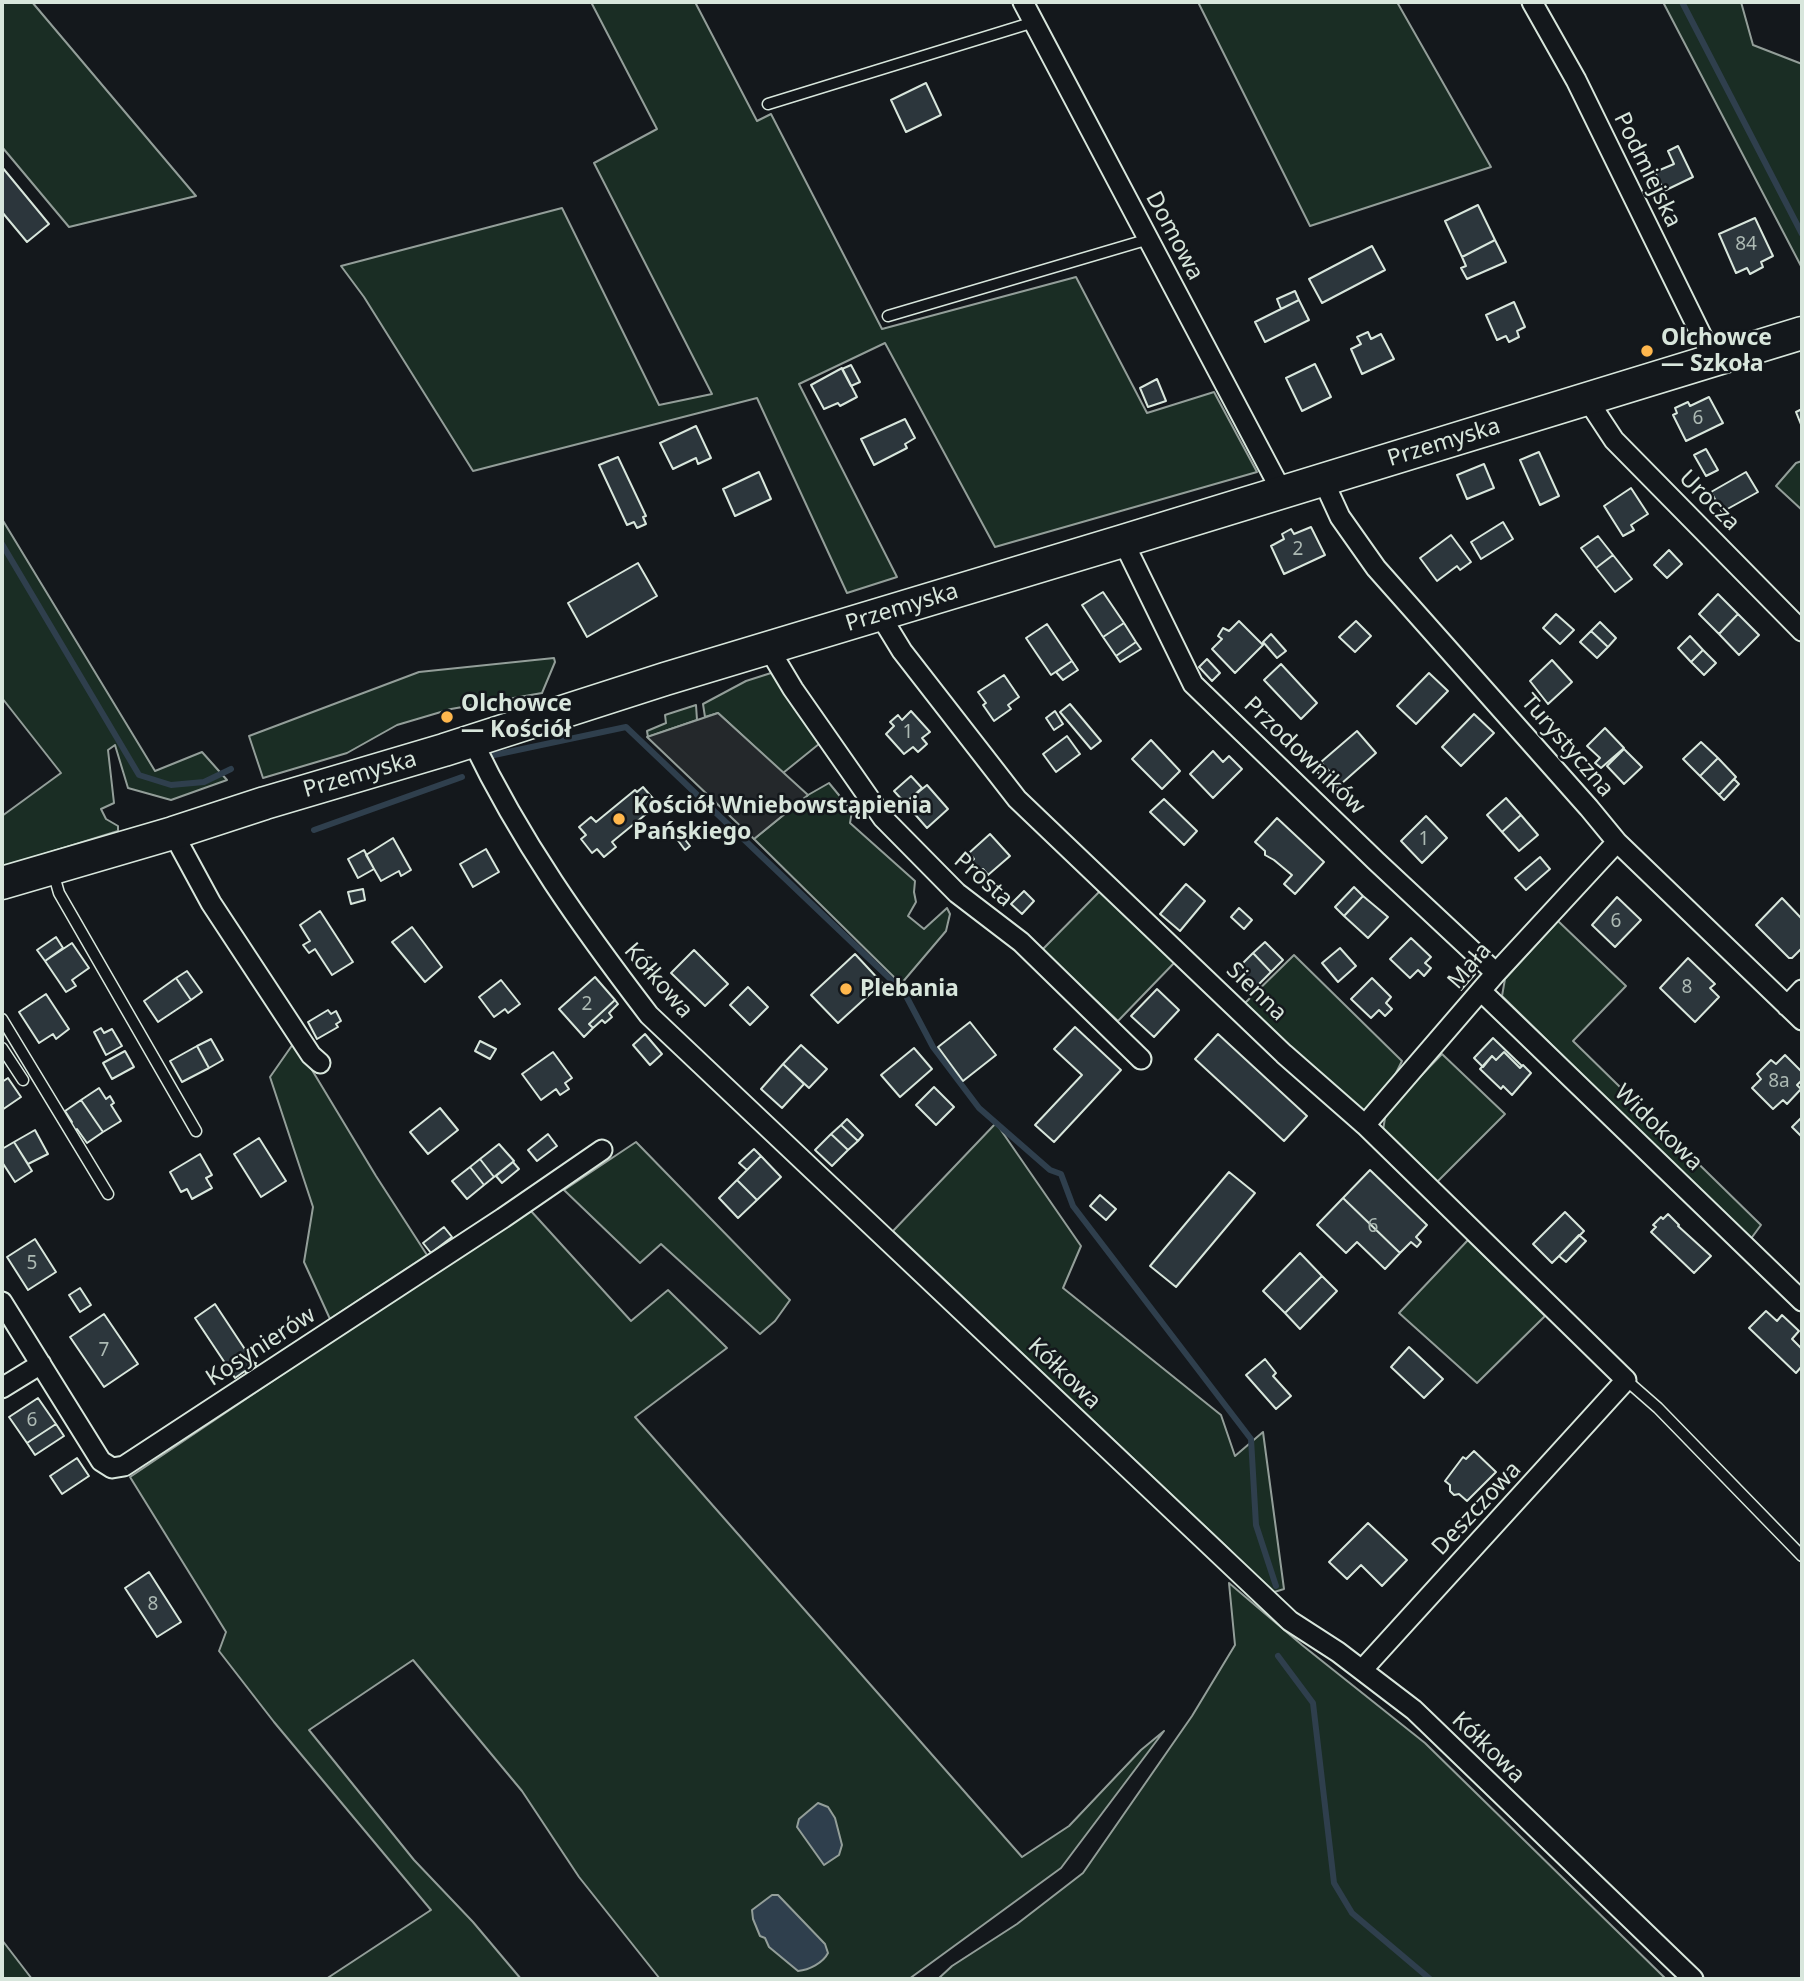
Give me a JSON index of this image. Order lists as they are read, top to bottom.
{
  "streets": {
    "main road": ["Przemyska"],
    "street": [
      "Podmiejska",
      "Domowa",
      "Urocza",
      "Turystyczna",
      "Przodowników",
      "Prosta",
      "Mała",
      "Kółkowa",
      "Sienna",
      "Widokowa",
      "Kosynierów",
      "Deszczowa"
    ]
  },
  "crossings": [
    ["Podmiejska", "Przemyska"],
    ["Domowa", "Przemyska"],
    ["Przemyska", "Urocza"],
    ["Przemyska", "Turystyczna"],
    ["Przemyska", "Przodowników"],
    ["Przemyska", "Prosta"],
    ["Przemyska", "Kółkowa"],
    ["Przemyska", "Sienna"],
    ["Turystyczna", "Mała"],
    ["Przodowników", "Mała"],
    ["Mała", "Sienna"],
    ["Mała", "Widokowa"],
    ["Kółkowa", "Deszczowa"],
    ["Sienna", "Deszczowa"]
  ],
  "places": [
    "Olchowce — Szkoła",
    "Olchowce — Kościół",
    "Kościół Wniebowstąpienia Pańskiego",
    "Plebania"
  ],
  "house_numbers": [
    "84",
    "6",
    "2",
    "1",
    "1",
    "6",
    "8",
    "2",
    "8a",
    "6",
    "5",
    "7",
    "6",
    "8"
  ]
}
